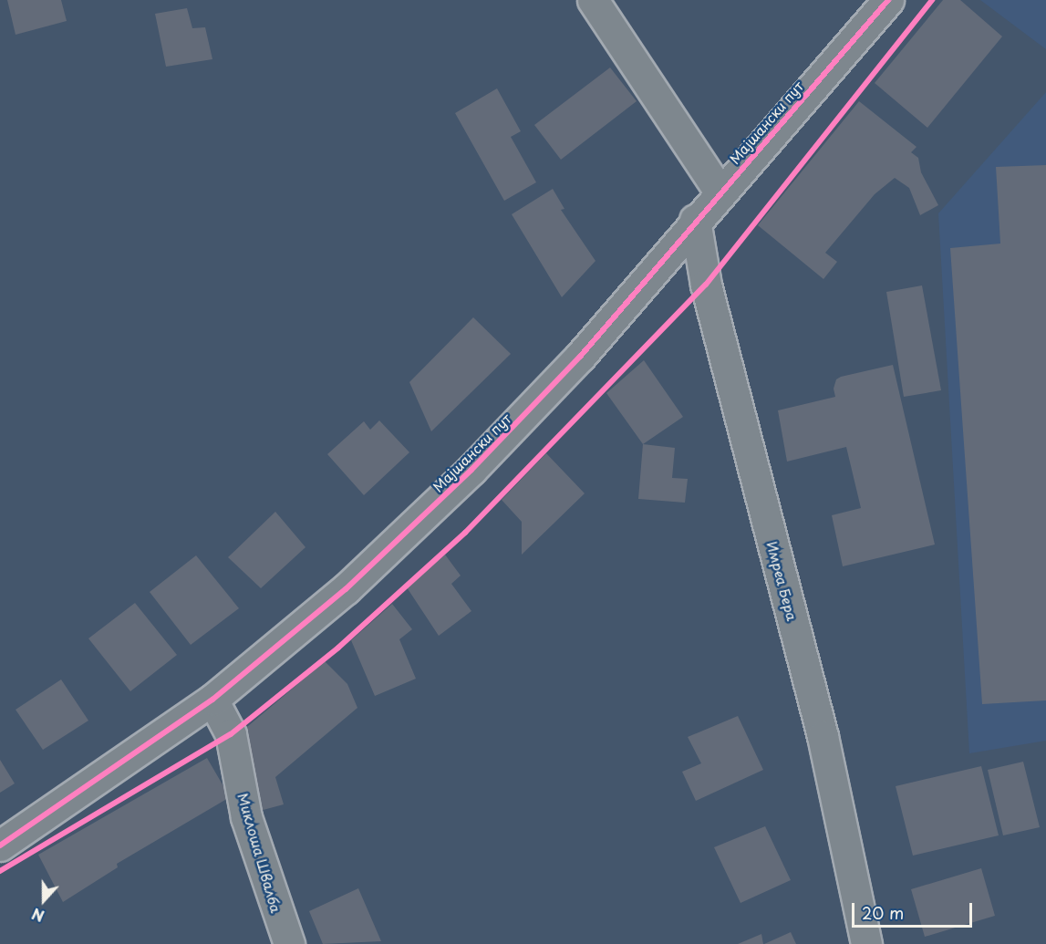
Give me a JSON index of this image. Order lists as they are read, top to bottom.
{
  "streets": {
    "street": ["Мајшански пут", "Имреа Бера", "Миклоша Швалба"]
  },
  "crossings": [
    ["Мајшански пут", "Имреа Бера"],
    ["Мајшански пут", "Миклоша Швалба"]
  ],
  "scale_bar": "20 m",
  "north": "bottom"
}
